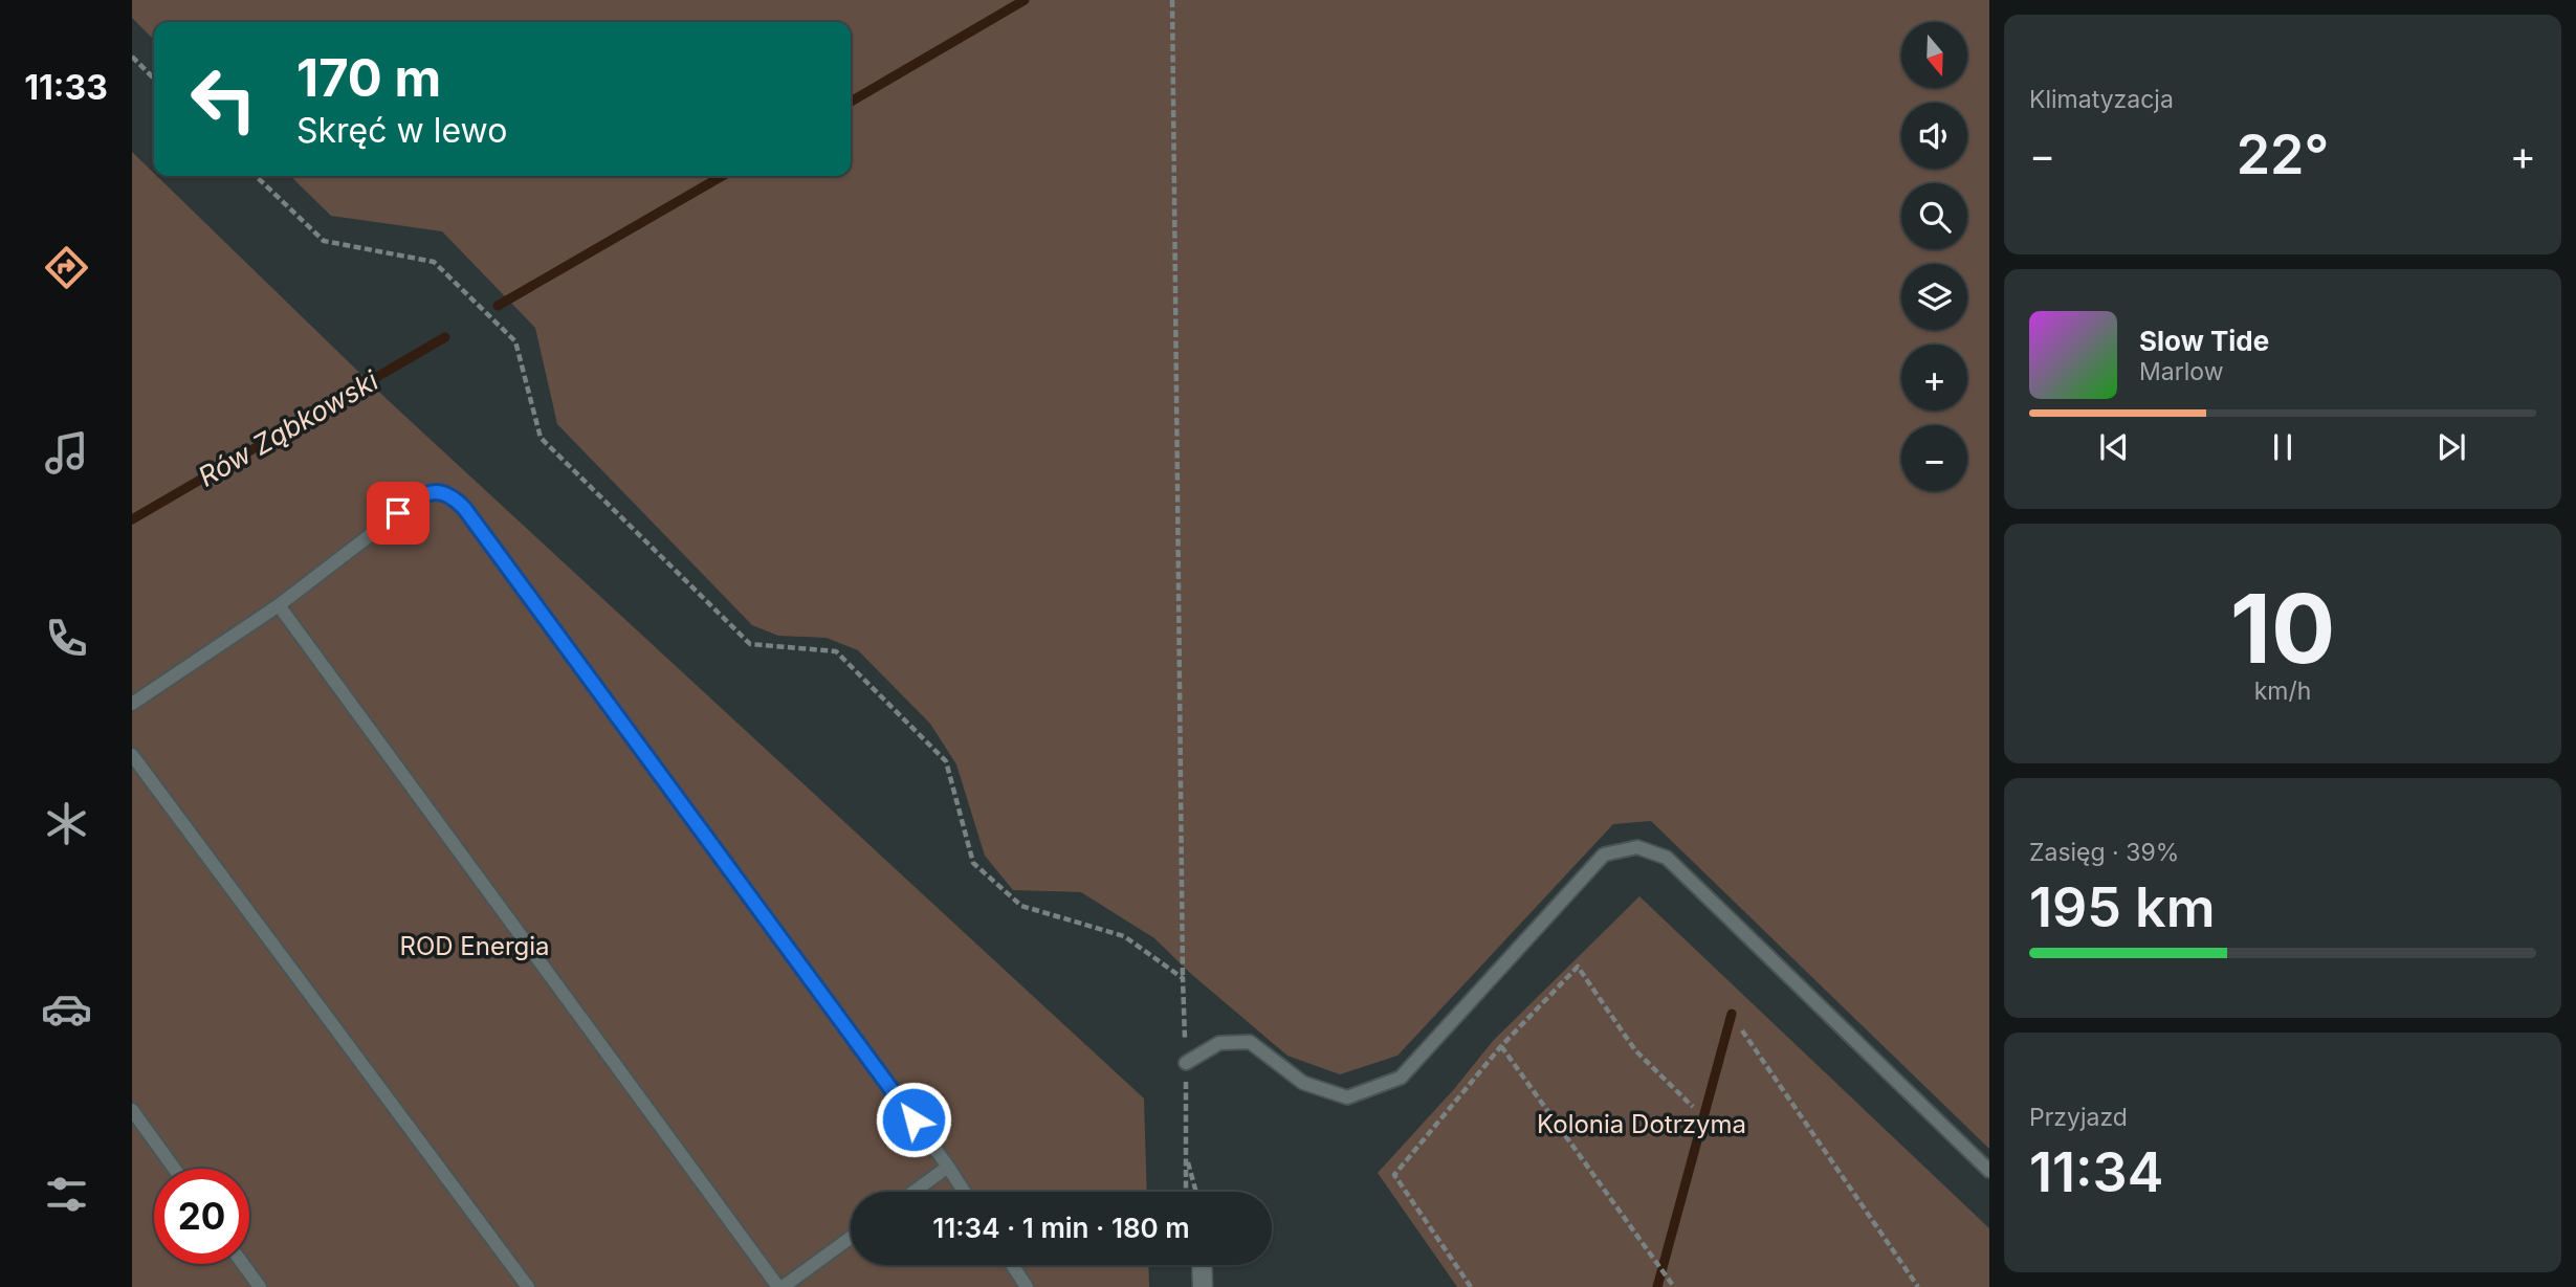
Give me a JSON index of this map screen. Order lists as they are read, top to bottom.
{
  "water": ["Rów Ząbkowski"],
  "parks": ["ROD Energia", "Kolonia Dotrzyma"],
  "north": "bottom",
  "page": {
    "tabs": "11:33",
    "tile": [
      "Klimatyzacja",
      ["10", "km/h"],
      ["Zasięg · 39%", "195 km"],
      ["Przyjazd", "11:34"]
    ],
    "map_buttons": ["+", "−"],
    "turn": ["170 m", "Skręć w lewo"],
    "heat": ["−", "22°", "+"],
    "song": ["Slow Tide", "Marlow"],
    "limit": "20",
    "trip": "11:34 · 1 min · 180 m"
  }
}
